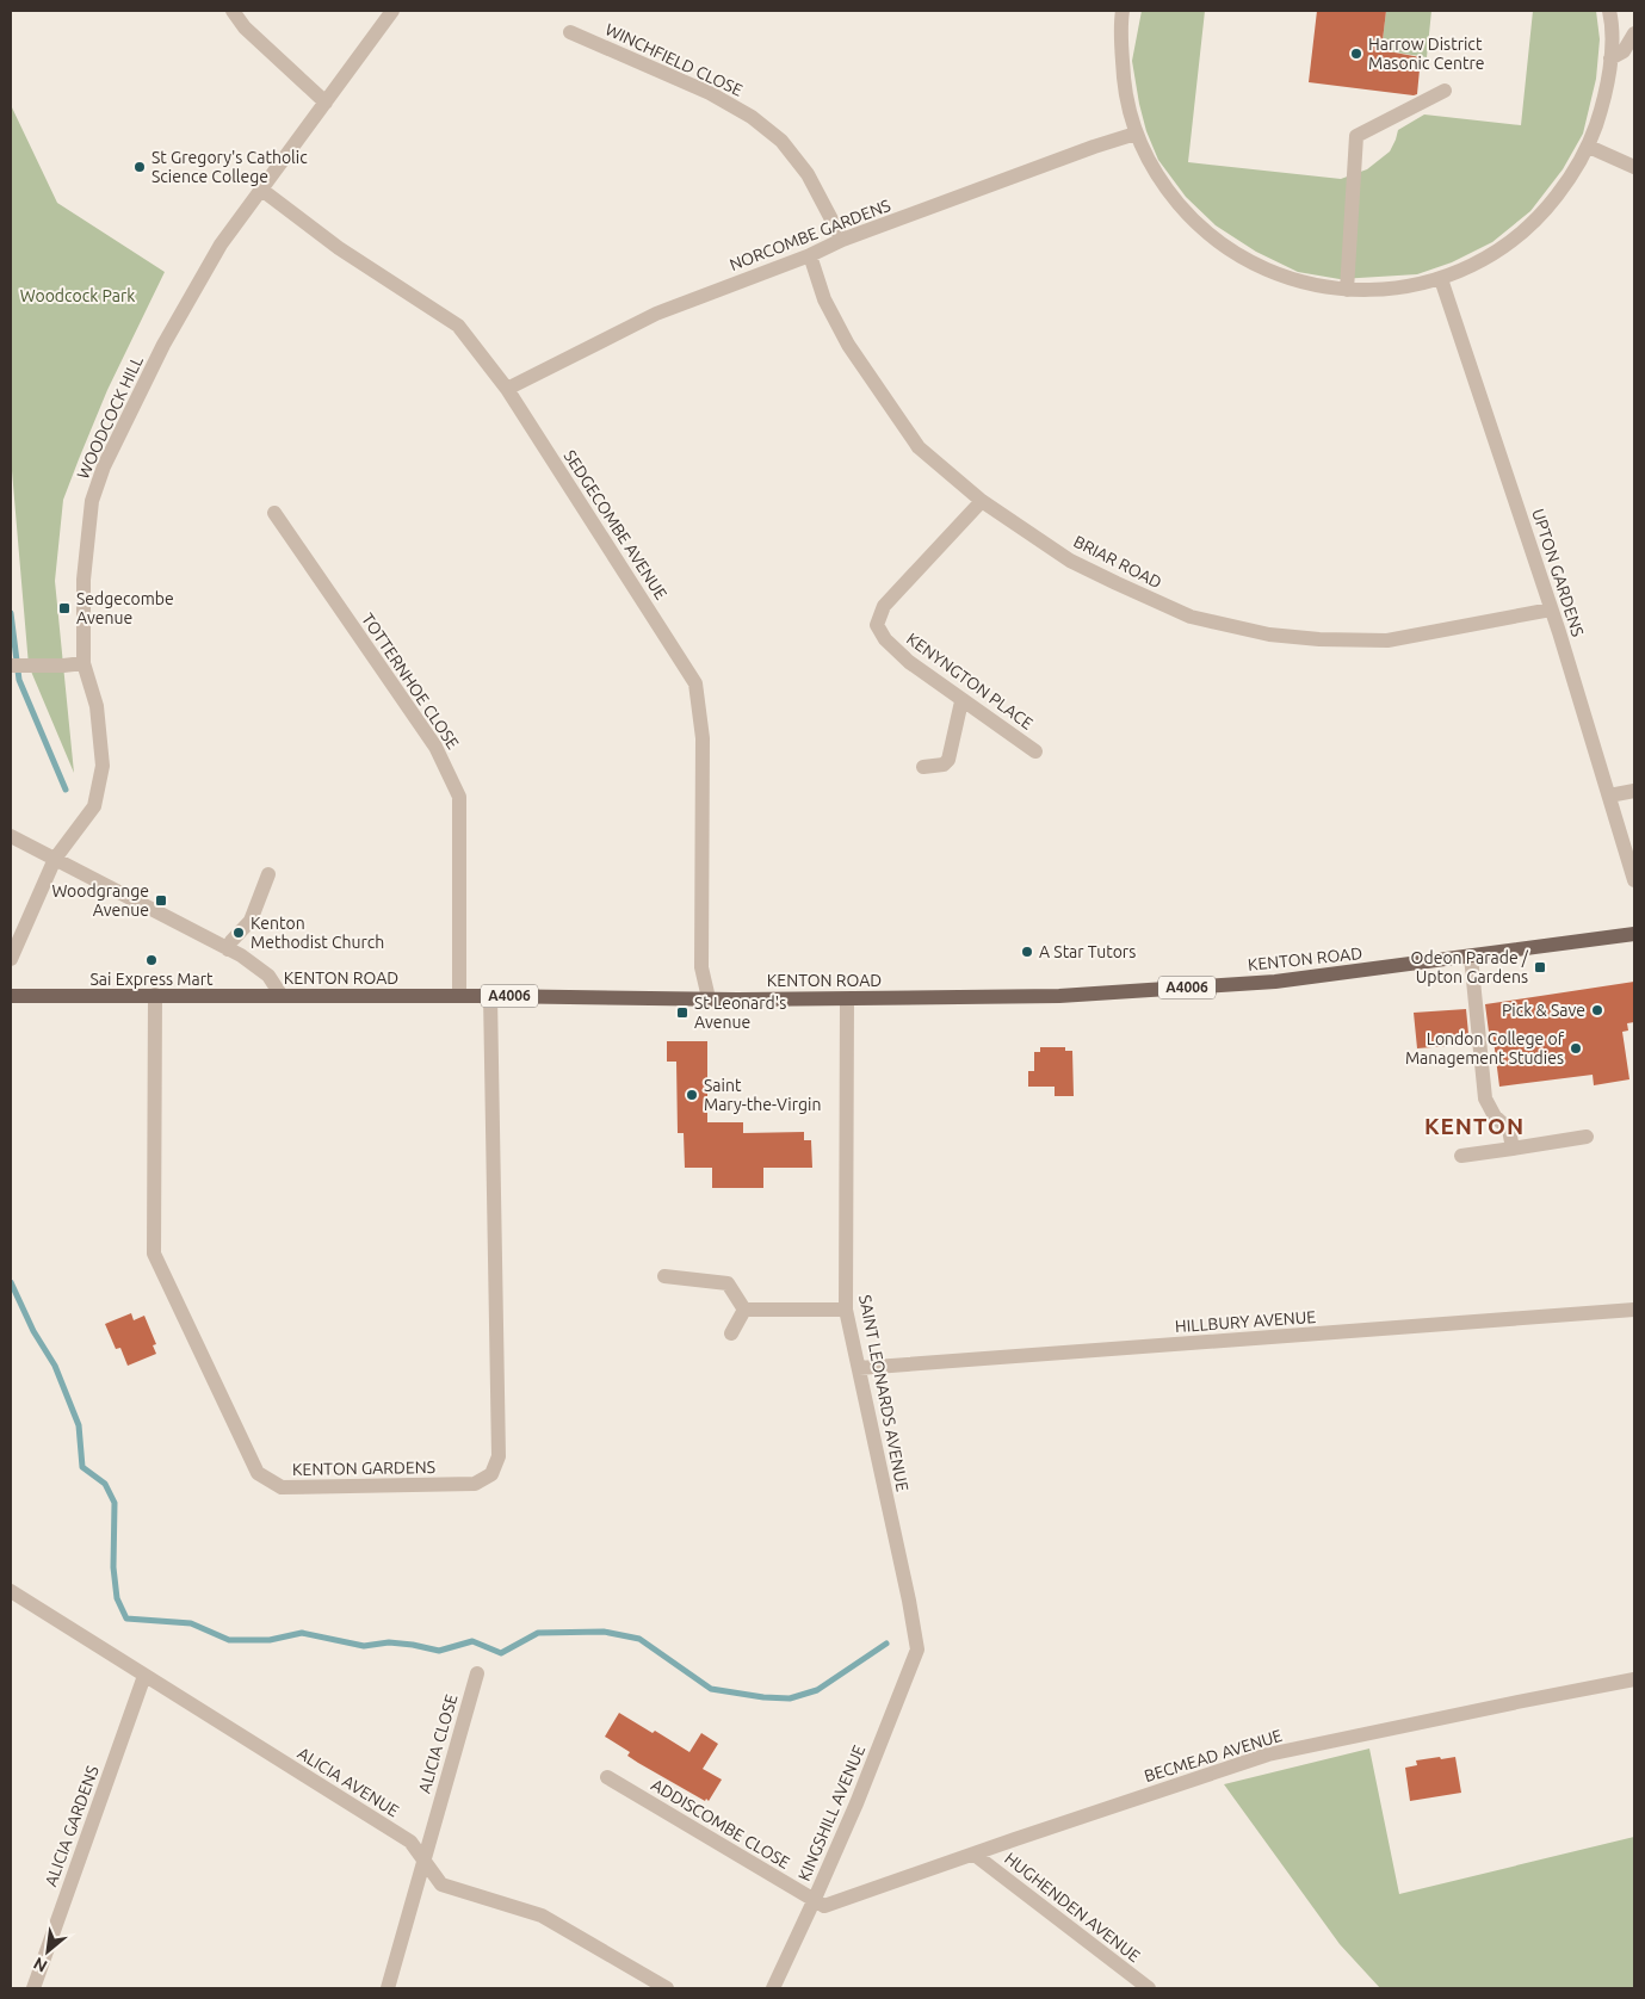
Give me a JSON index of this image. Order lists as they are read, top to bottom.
{
  "streets": {
    "main road": ["KENTON ROAD", "A4006"],
    "street": [
      "WINCHFIELD CLOSE",
      "NORCOMBE GARDENS",
      "WOODCOCK HILL",
      "SEDGECOMBE AVENUE",
      "BRIAR ROAD",
      "UPTON GARDENS",
      "TOTTERNHOE CLOSE",
      "KENYNGTON PLACE",
      "HILLBURY AVENUE",
      "SAINT LEONARDS AVENUE",
      "KENTON GARDENS",
      "ALICIA CLOSE",
      "BECMEAD AVENUE",
      "ALICIA AVENUE",
      "KINGSHILL AVENUE",
      "ADDISCOMBE CLOSE",
      "ALICIA GARDENS",
      "HUGHENDEN AVENUE"
    ]
  },
  "crossings": [
    ["WINCHFIELD CLOSE", "NORCOMBE GARDENS"],
    ["NORCOMBE GARDENS", "SEDGECOMBE AVENUE"],
    ["NORCOMBE GARDENS", "BRIAR ROAD"],
    ["WOODCOCK HILL", "SEDGECOMBE AVENUE"],
    ["SEDGECOMBE AVENUE", "KENTON ROAD"],
    ["BRIAR ROAD", "UPTON GARDENS"],
    ["BRIAR ROAD", "KENYNGTON PLACE"],
    ["TOTTERNHOE CLOSE", "KENTON ROAD"],
    ["KENTON ROAD", "SAINT LEONARDS AVENUE"],
    ["KENTON ROAD", "KENTON GARDENS"],
    ["HILLBURY AVENUE", "SAINT LEONARDS AVENUE"],
    ["SAINT LEONARDS AVENUE", "KINGSHILL AVENUE"],
    ["ALICIA CLOSE", "ALICIA AVENUE"],
    ["BECMEAD AVENUE", "KINGSHILL AVENUE"],
    ["BECMEAD AVENUE", "ADDISCOMBE CLOSE"],
    ["BECMEAD AVENUE", "HUGHENDEN AVENUE"],
    ["ALICIA AVENUE", "ALICIA GARDENS"],
    ["KINGSHILL AVENUE", "ADDISCOMBE CLOSE"]
  ],
  "districts": ["KENTON"],
  "parks": ["Woodcock Park"],
  "places": {
    "other": [
      "Harrow District Masonic Centre",
      "St Gregory's Catholic Science College",
      "Kenton Methodist Church",
      "A Star Tutors",
      "Sai Express Mart",
      "Pick & Save",
      "London College of Management Studies",
      "Saint Mary-the-Virgin"
    ],
    "transit": [
      "Sedgecombe Avenue",
      "Woodgrange Avenue",
      "Odeon Parade / Upton Gardens",
      "St Leonard's Avenue"
    ]
  },
  "north": "bottom left"
}
